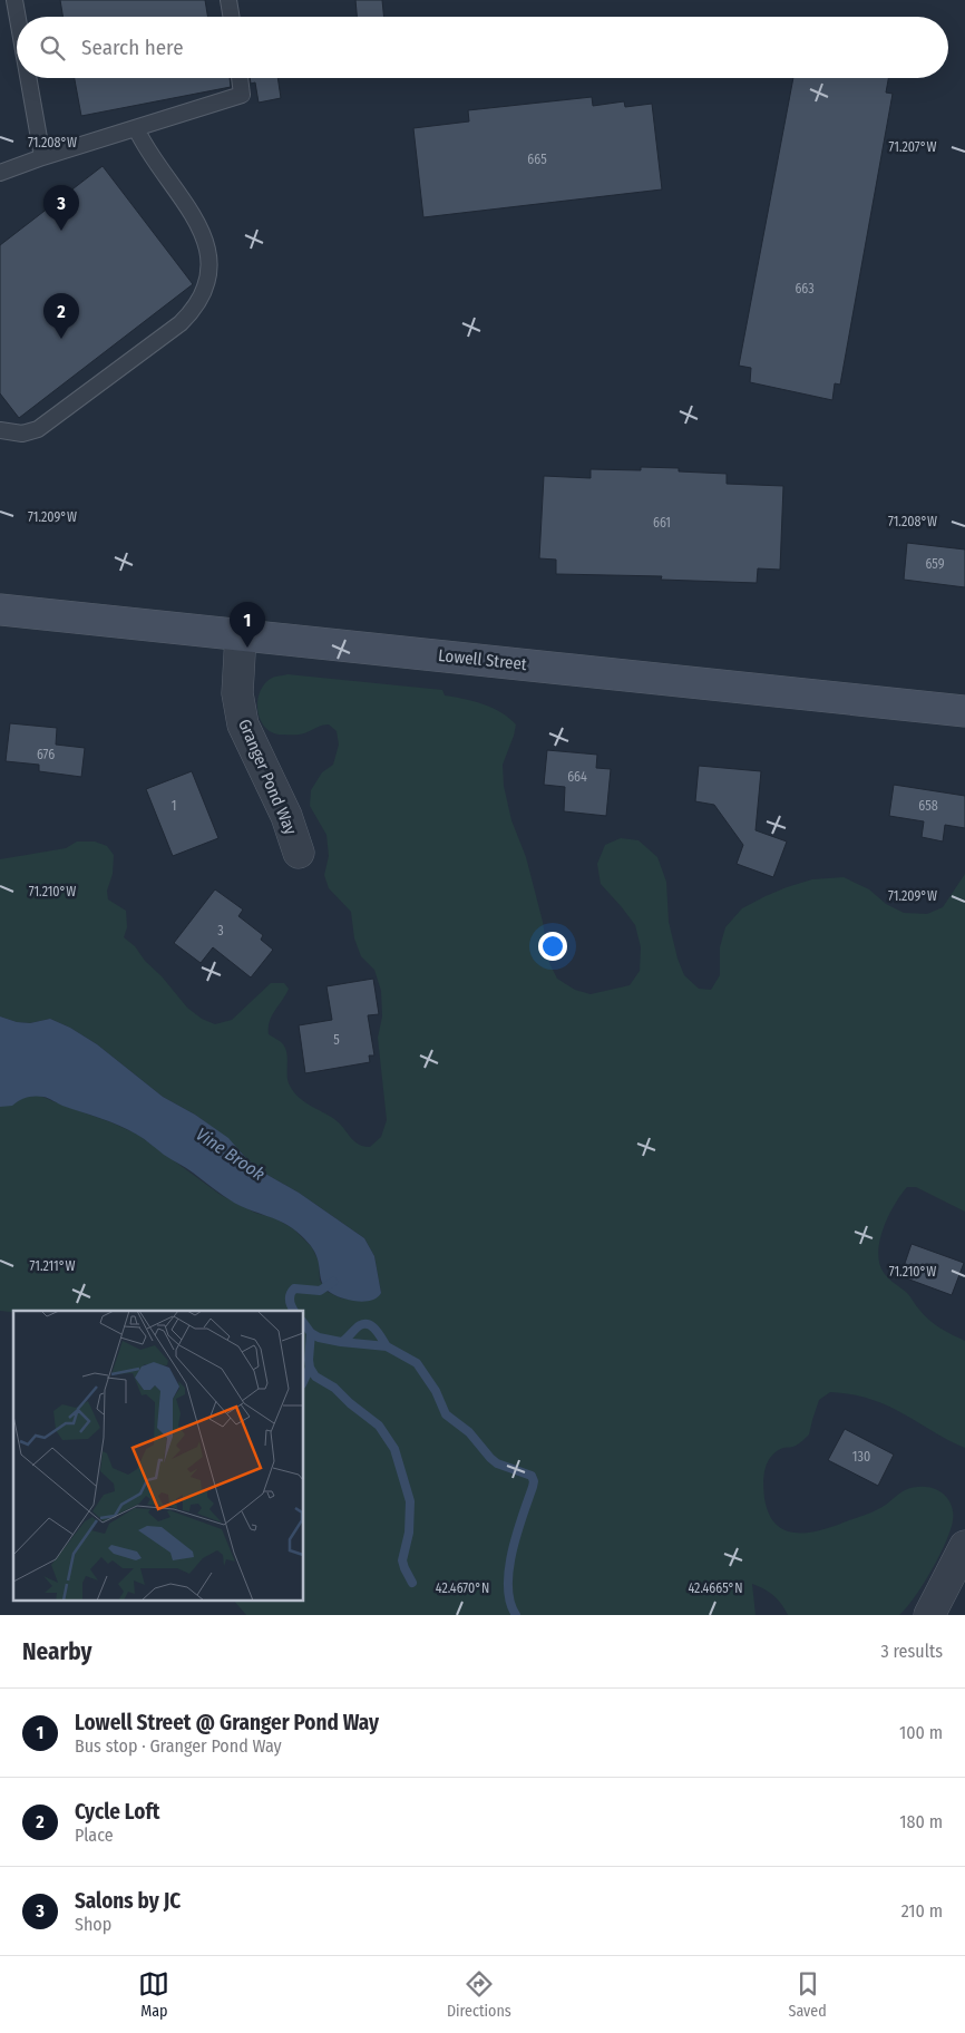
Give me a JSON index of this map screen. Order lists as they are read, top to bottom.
{
  "streets": {
    "main road": ["Lowell Street"],
    "street": ["Granger Pond Way"]
  },
  "crossings": [
    ["Lowell Street", "Granger Pond Way"]
  ],
  "water": ["Vine Brook"],
  "house_numbers": [
    "665",
    "663",
    "661",
    "659",
    "676",
    "664",
    "1",
    "658",
    "3",
    "5",
    "130"
  ],
  "page": {
    "search": "Search here",
    "pins": ["3", "2", "1"],
    "heading": ["Nearby", "3 results"],
    "list": [
      {
        "mark": "1",
        "name": "Lowell Street @ Granger Pond Way",
        "note": "Bus stop · Granger Pond Way",
        "value": "100 m"
      },
      {
        "mark": "2",
        "name": "Cycle Loft",
        "note": "Place",
        "value": "180 m"
      },
      {
        "mark": "3",
        "name": "Salons by JC",
        "note": "Shop",
        "value": "210 m"
      }
    ],
    "nav": ["Map", "Directions", "Saved"]
  },
  "coordinates": [
    "71.208°W",
    "71.207°W",
    "71.209°W",
    "71.210°W",
    "71.211°W",
    "42.4670°N",
    "42.4665°N"
  ]
}
